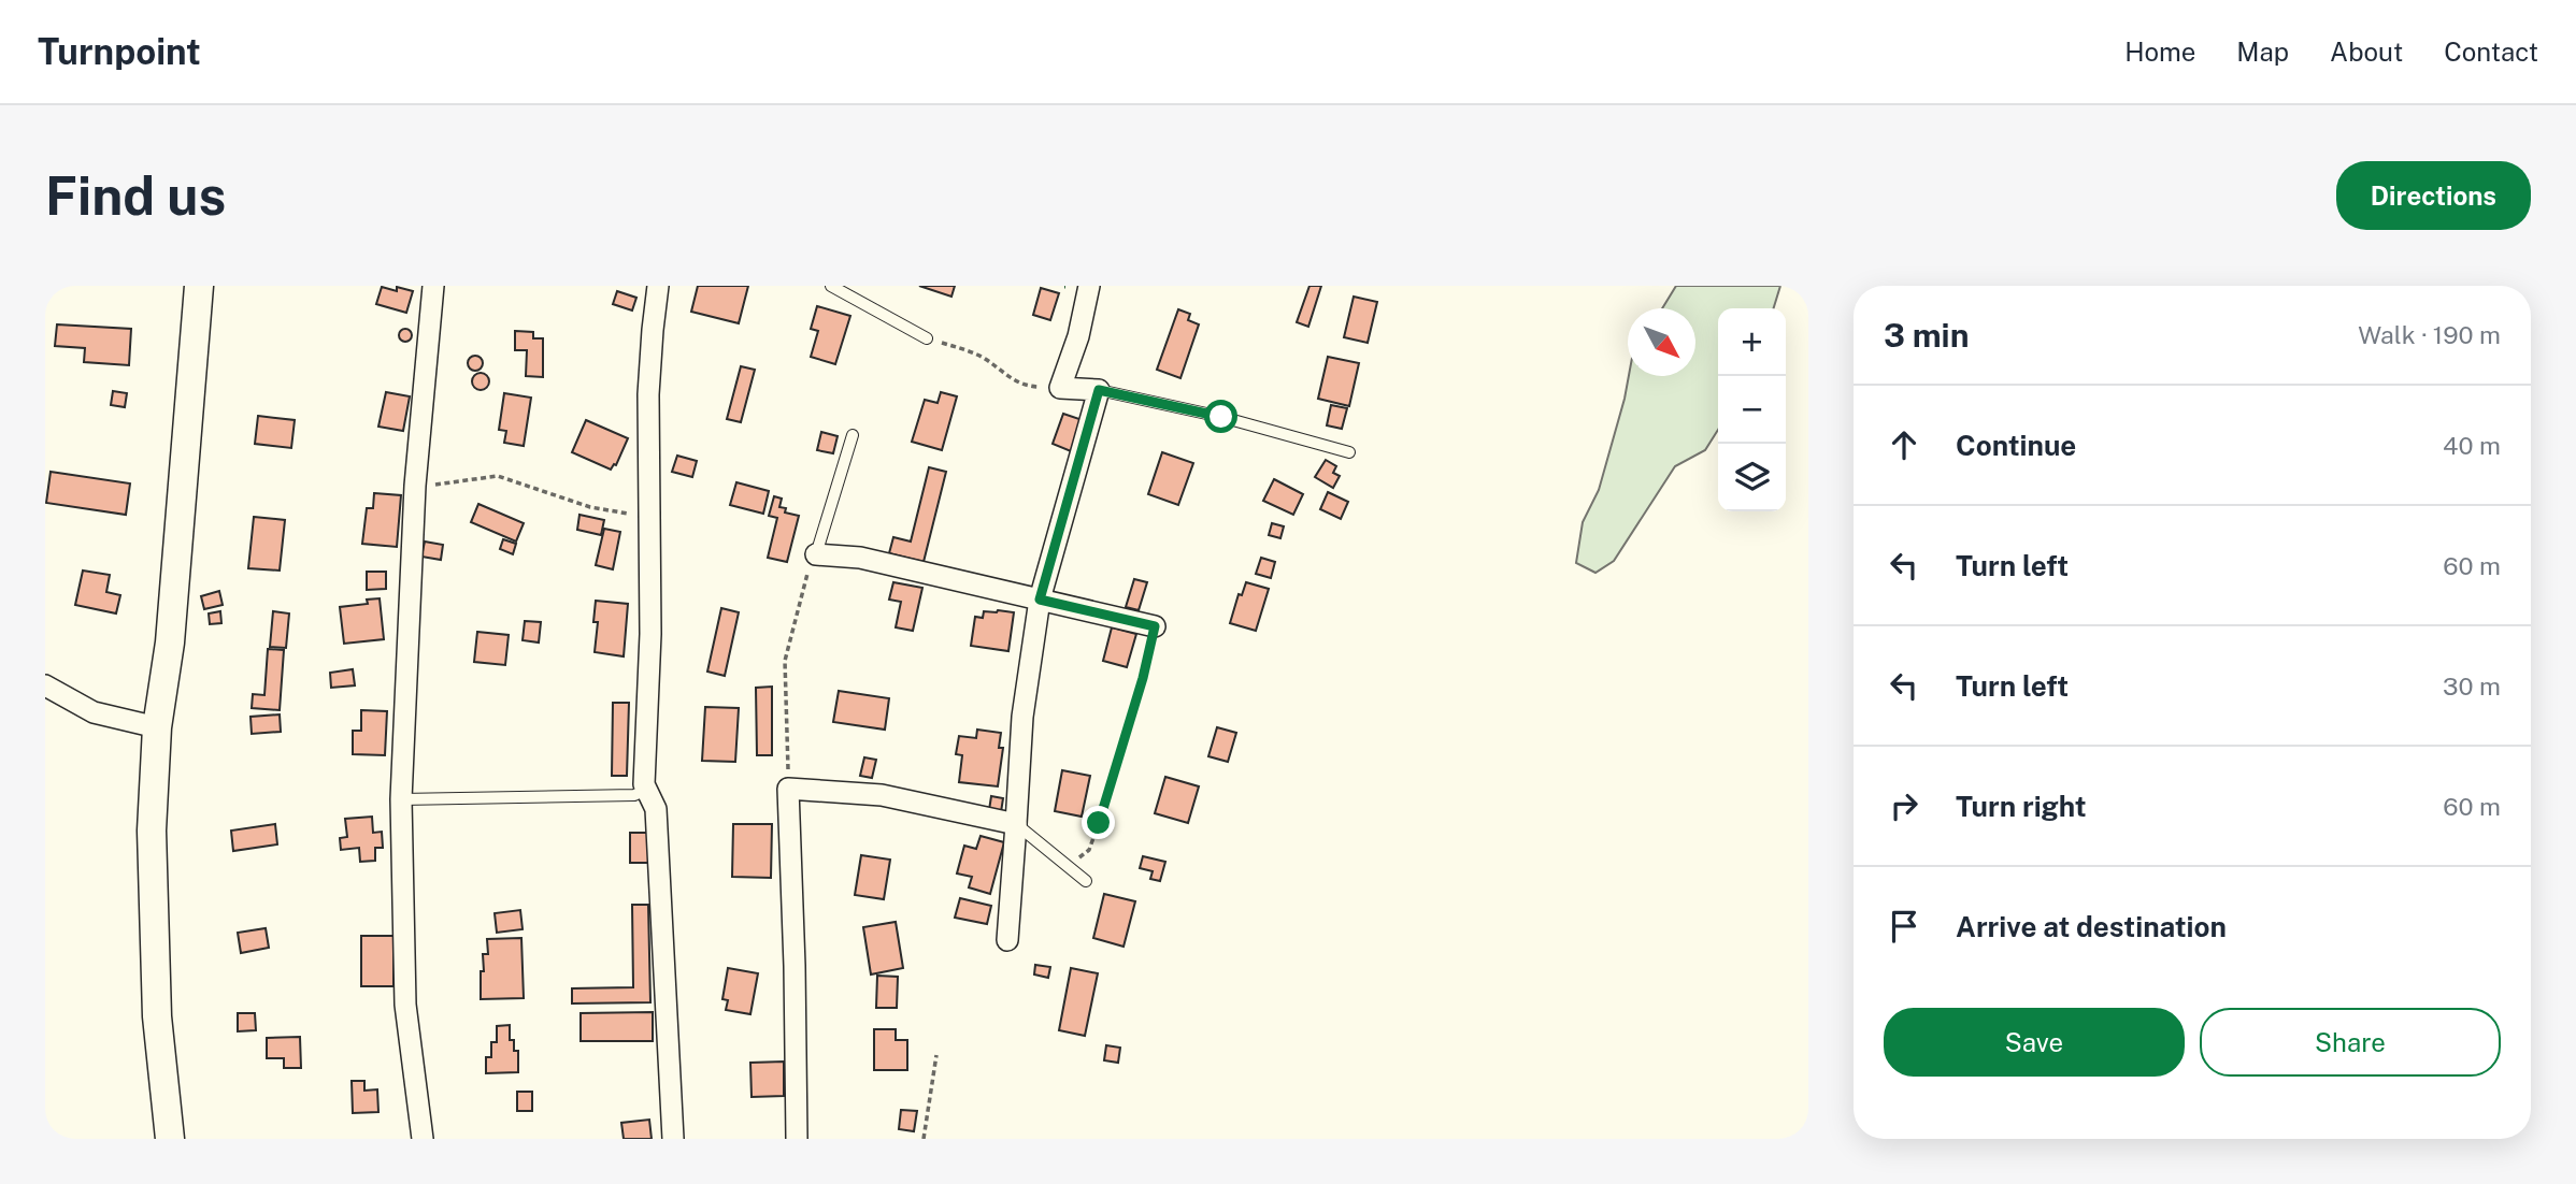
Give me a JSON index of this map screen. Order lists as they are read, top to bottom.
{
  "north": "bottom right",
  "page": {
    "header": "Turnpoint",
    "nav": [
      "Home",
      "Map",
      "About",
      "Contact"
    ],
    "buttons": [
      "Directions",
      ["Save", "Share"]
    ],
    "title": "Find us",
    "heading": ["3 min", "Walk · 190 m"],
    "map_buttons": ["+", "−"],
    "list": [
      ["Continue", "40 m"],
      ["Turn left", "60 m"],
      ["Turn left", "30 m"],
      ["Turn right", "60 m"],
      "Arrive at destination"
    ]
  }
}
